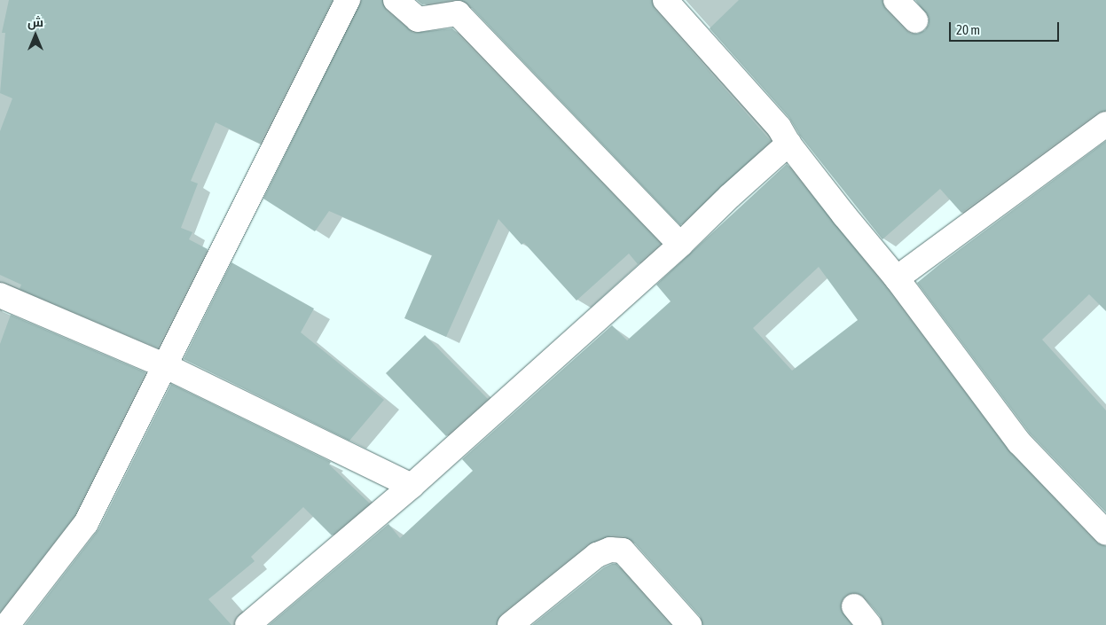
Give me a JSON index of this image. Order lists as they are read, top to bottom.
{
  "scale_bar": "20 m",
  "north": "top"
}
